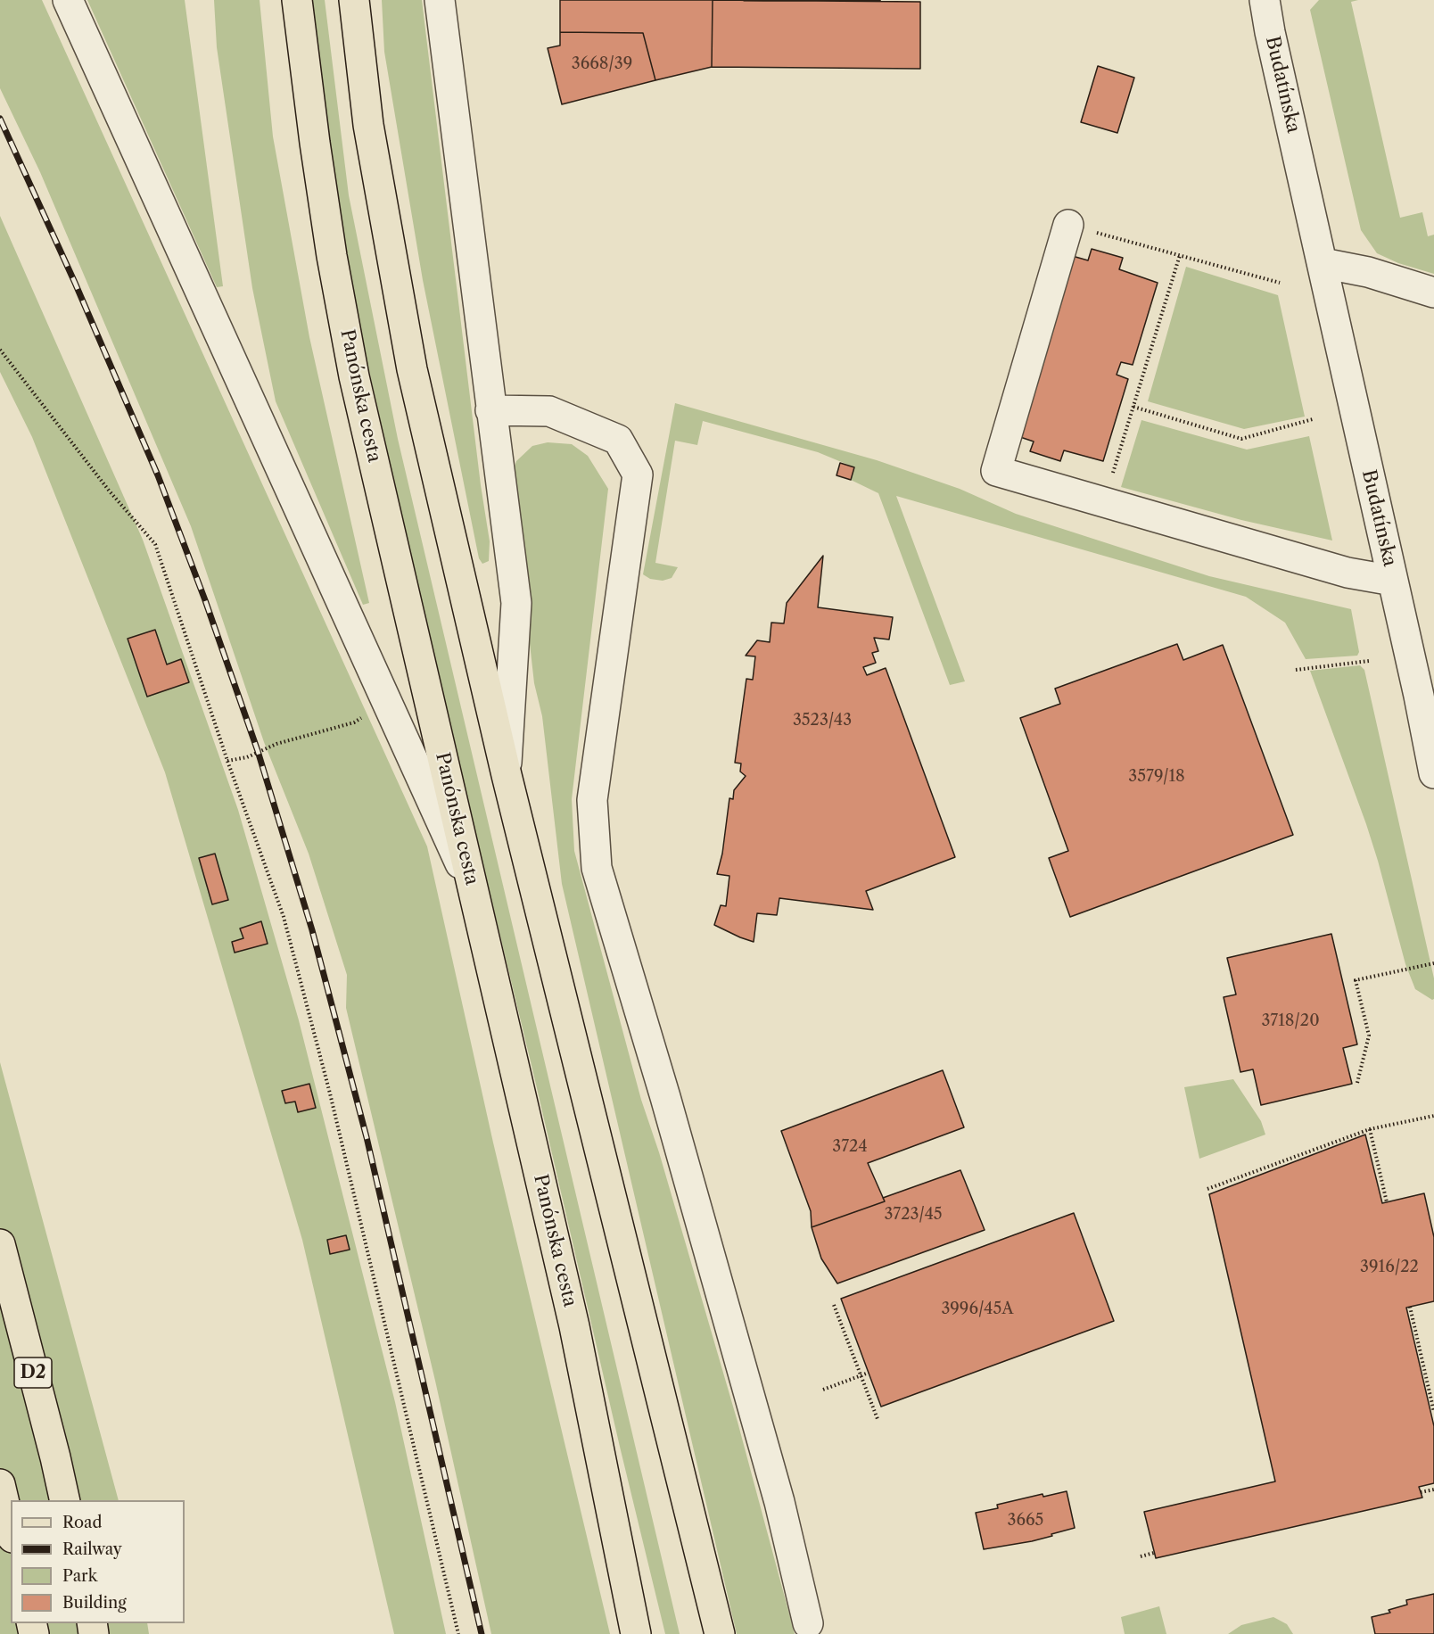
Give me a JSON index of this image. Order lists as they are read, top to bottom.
{
  "streets": {
    "main road": ["Panónska cesta", "D2"],
    "street": ["Budatínska"]
  },
  "house_numbers": [
    "3668/39",
    "3523/43",
    "3579/18",
    "3718/20",
    "3724",
    "3723/45",
    "3916/22",
    "3996/45A",
    "3665"
  ],
  "legend": [
    "Road",
    "Railway",
    "Park",
    "Building"
  ]
}
